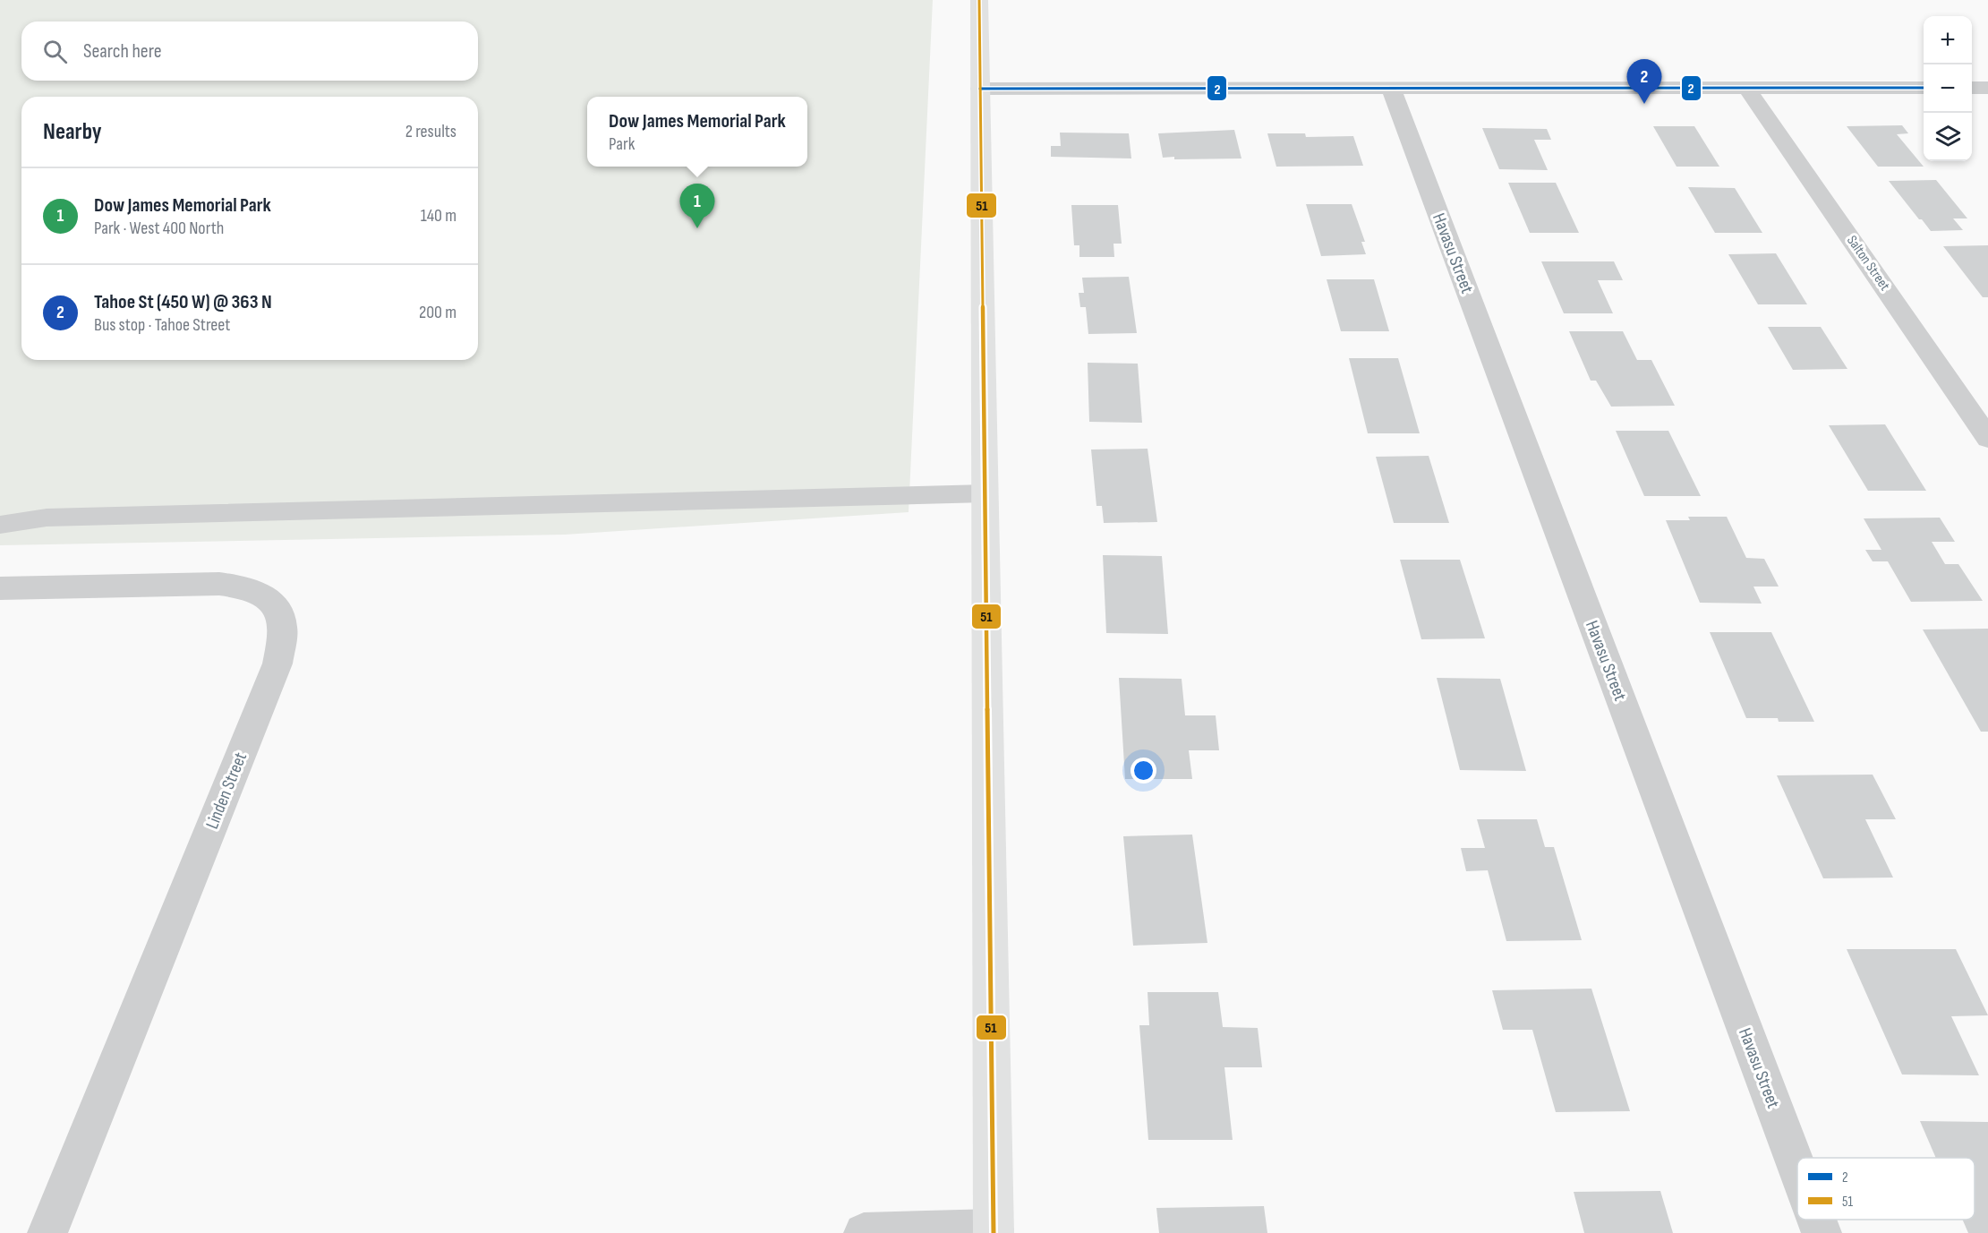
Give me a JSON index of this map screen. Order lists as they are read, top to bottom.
{
  "streets": {
    "street": ["Havasu Street", "Salton Street", "Linden Street"]
  },
  "lines": ["transit line 51", "transit line 2"],
  "legend": ["2", "51"],
  "page": {
    "map_buttons": ["+", "−"],
    "search": "Search here",
    "pins": ["2", "1"],
    "popup": ["Dow James Memorial Park", "Park"],
    "heading": ["Nearby", "2 results"],
    "list": [
      {
        "mark": "1",
        "name": "Dow James Memorial Park",
        "note": "Park · West 400 North",
        "value": "140 m"
      },
      {
        "mark": "2",
        "name": "Tahoe St (450 W) @ 363 N",
        "note": "Bus stop · Tahoe Street",
        "value": "200 m"
      }
    ]
  }
}
